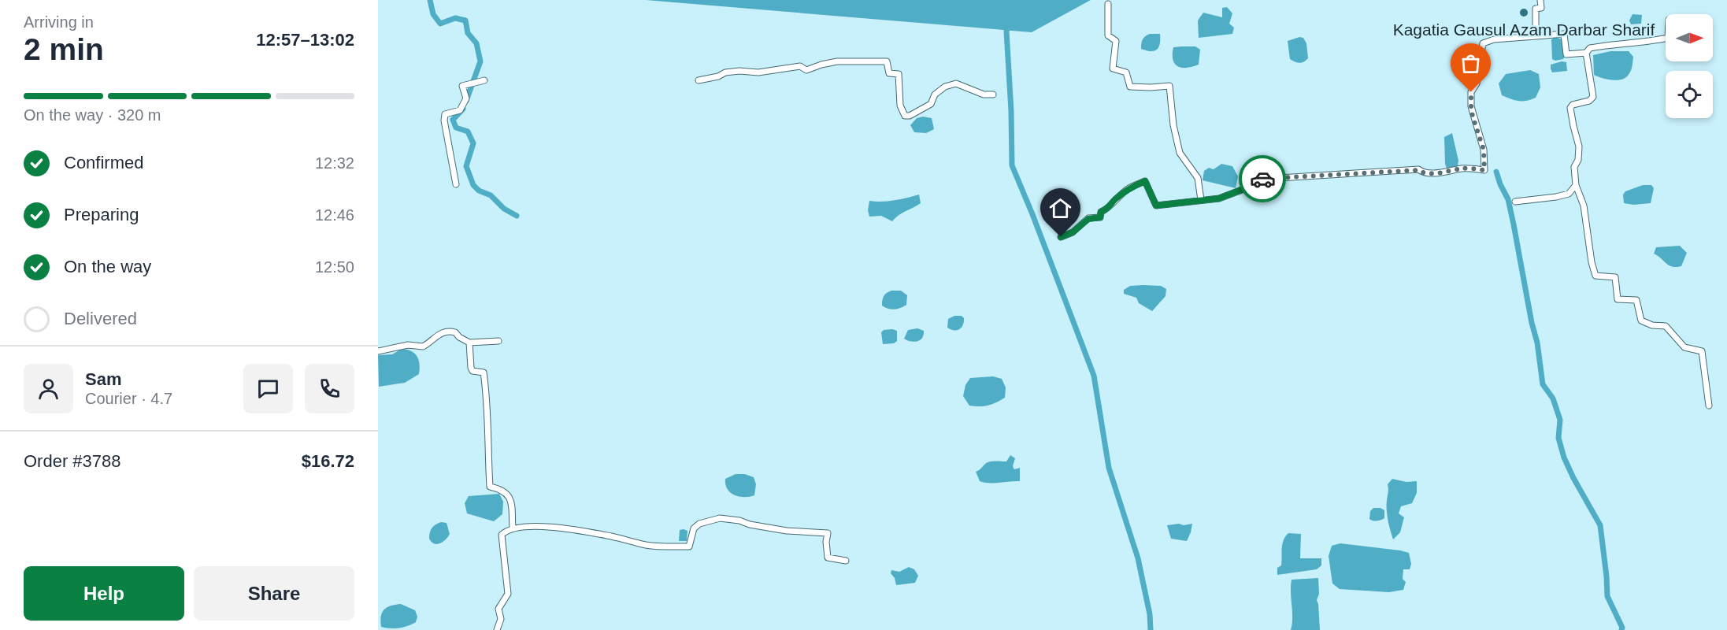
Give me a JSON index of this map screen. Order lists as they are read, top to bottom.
{
  "places": ["Kagatia Gausul Azam Darbar Sharif"],
  "north": "right",
  "page": {
    "heading": ["2 min", "Arriving in", "12:57–13:02"],
    "panel": [
      "Sam",
      "Courier · 4.7",
      "Order #3788",
      "$16.72"
    ],
    "bar": "On the way · 320 m",
    "list": [
      ["Confirmed", "12:32"],
      ["Preparing", "12:46"],
      ["On the way", "12:50"],
      "Delivered"
    ],
    "buttons": ["Help", "Share"]
  }
}
